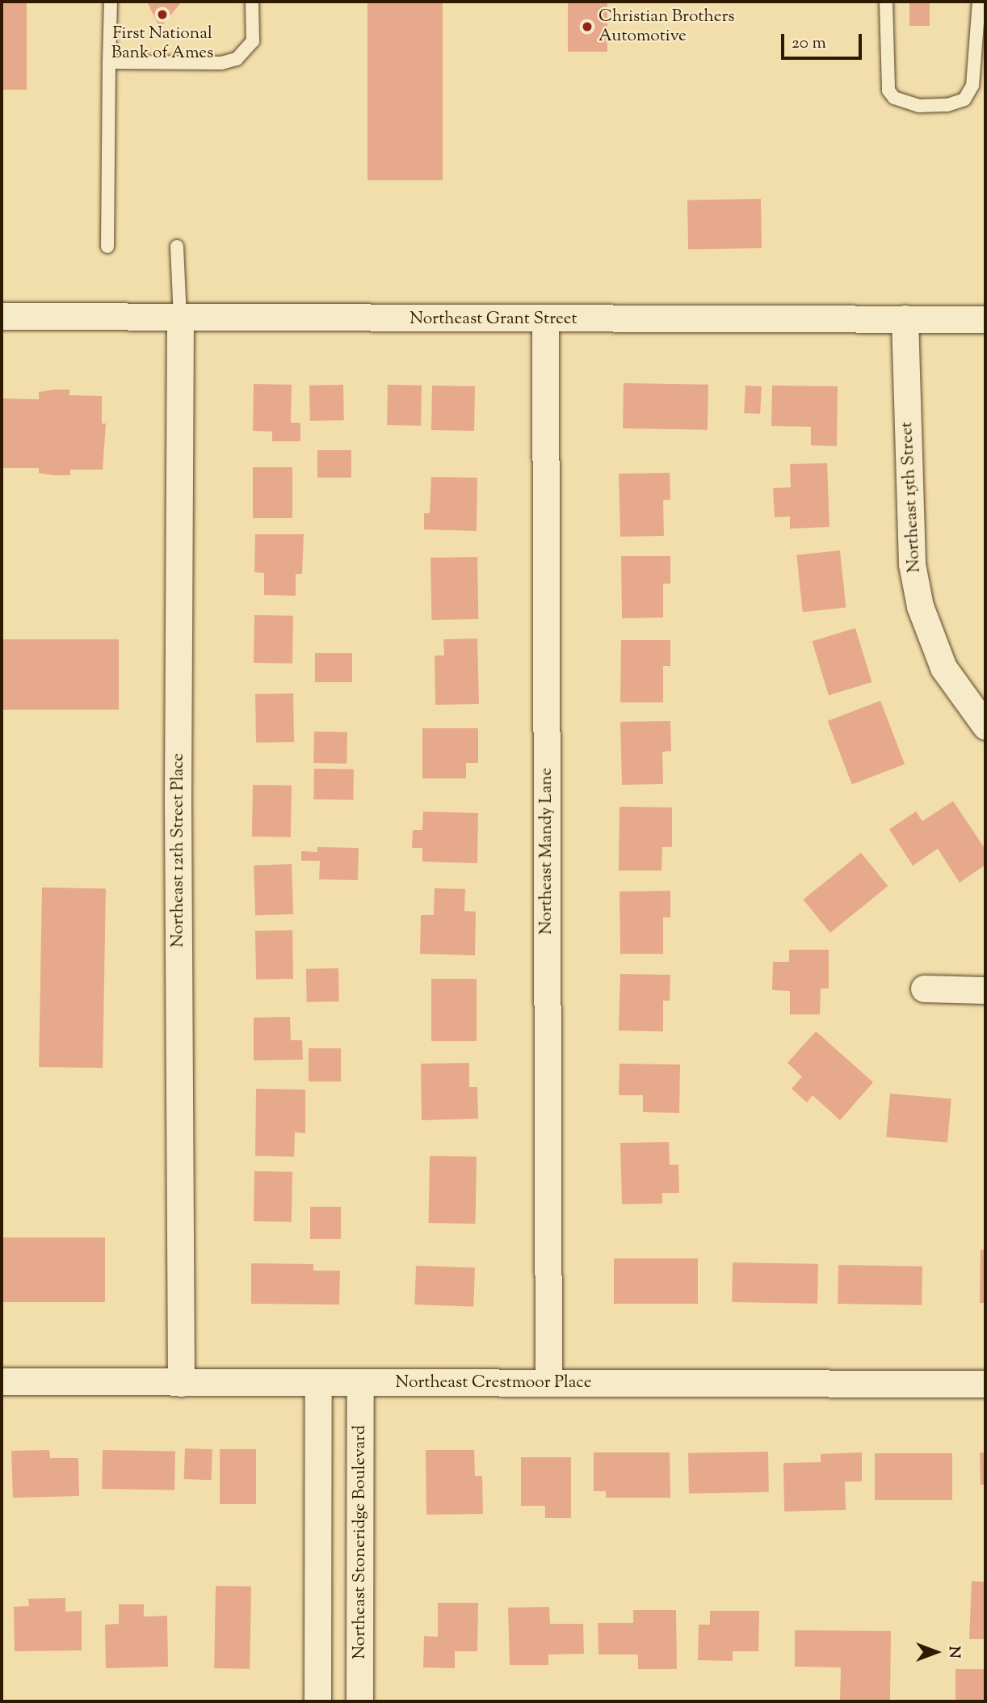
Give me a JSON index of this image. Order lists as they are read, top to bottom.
{
  "streets": {
    "street": [
      "Northeast Grant Street",
      "Northeast 15th Street",
      "Northeast 12th Street Place",
      "Northeast Mandy Lane",
      "Northeast Crestmoor Place",
      "Northeast Stoneridge Boulevard"
    ]
  },
  "crossings": [
    ["Northeast Grant Street", "Northeast 15th Street"],
    ["Northeast Grant Street", "Northeast 12th Street Place"],
    ["Northeast Grant Street", "Northeast Mandy Lane"],
    ["Northeast 12th Street Place", "Northeast Crestmoor Place"],
    ["Northeast Mandy Lane", "Northeast Crestmoor Place"],
    ["Northeast Crestmoor Place", "Northeast Stoneridge Boulevard"]
  ],
  "places": ["First National Bank of Ames", "Christian Brothers Automotive"],
  "scale_bar": "20 m",
  "north": "right"
}
